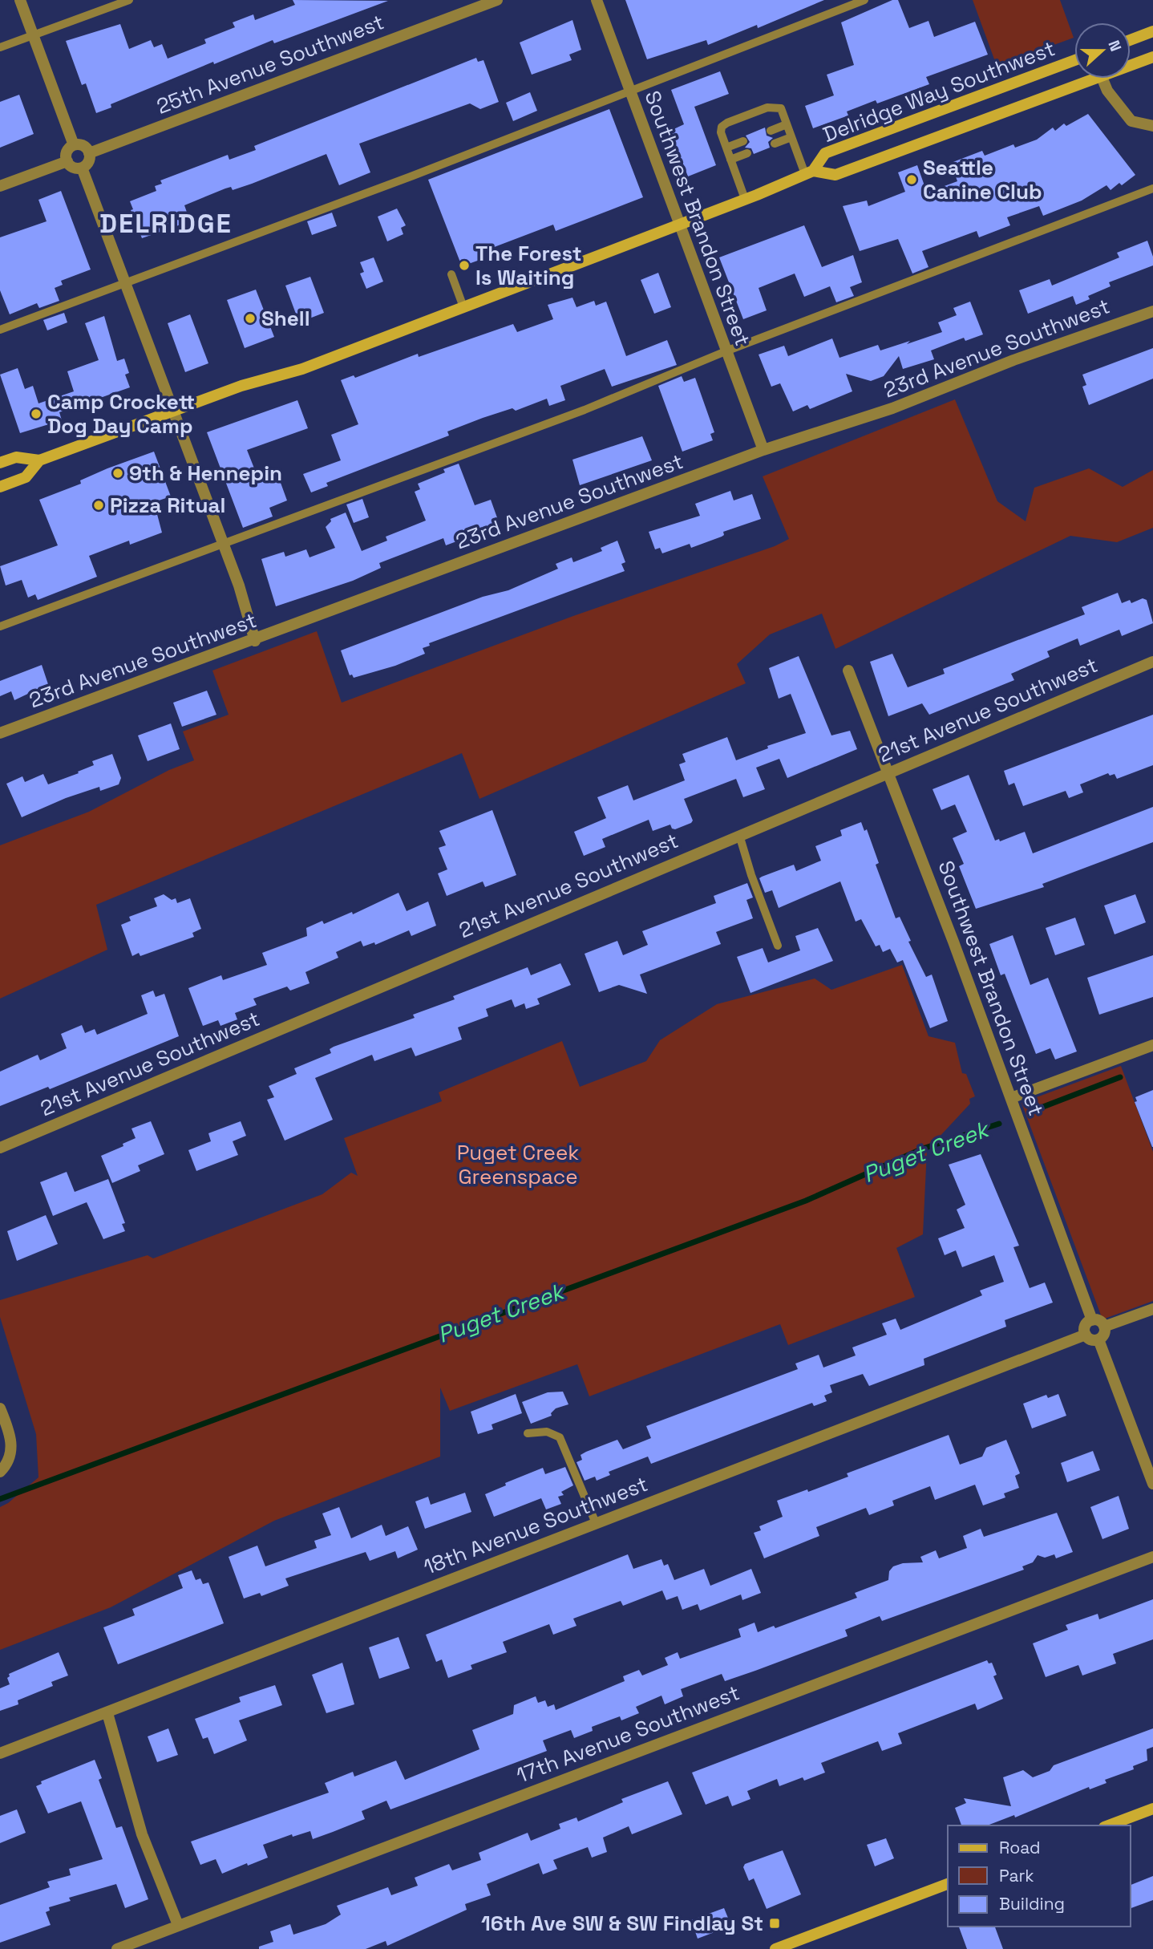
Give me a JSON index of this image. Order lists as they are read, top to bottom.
{
  "streets": {
    "main road": ["Delridge Way Southwest"],
    "street": [
      "25th Avenue Southwest",
      "Southwest Brandon Street",
      "23rd Avenue Southwest",
      "21st Avenue Southwest",
      "18th Avenue Southwest",
      "17th Avenue Southwest"
    ]
  },
  "crossings": [
    ["Delridge Way Southwest", "Southwest Brandon Street"],
    ["Southwest Brandon Street", "23rd Avenue Southwest"],
    ["Southwest Brandon Street", "21st Avenue Southwest"],
    ["Southwest Brandon Street", "18th Avenue Southwest"]
  ],
  "districts": ["DELRIDGE"],
  "water": ["Puget Creek"],
  "parks": ["Puget Creek Greenspace"],
  "places": {
    "other": [
      "Seattle Canine Club",
      "The Forest Is Waiting",
      "Shell",
      "Camp Crockett Dog Day Camp",
      "9th & Hennepin",
      "Pizza Ritual"
    ],
    "transit": ["16th Ave SW & SW Findlay St"]
  },
  "legend": ["Road", "Park", "Building"],
  "north": "right"
}
